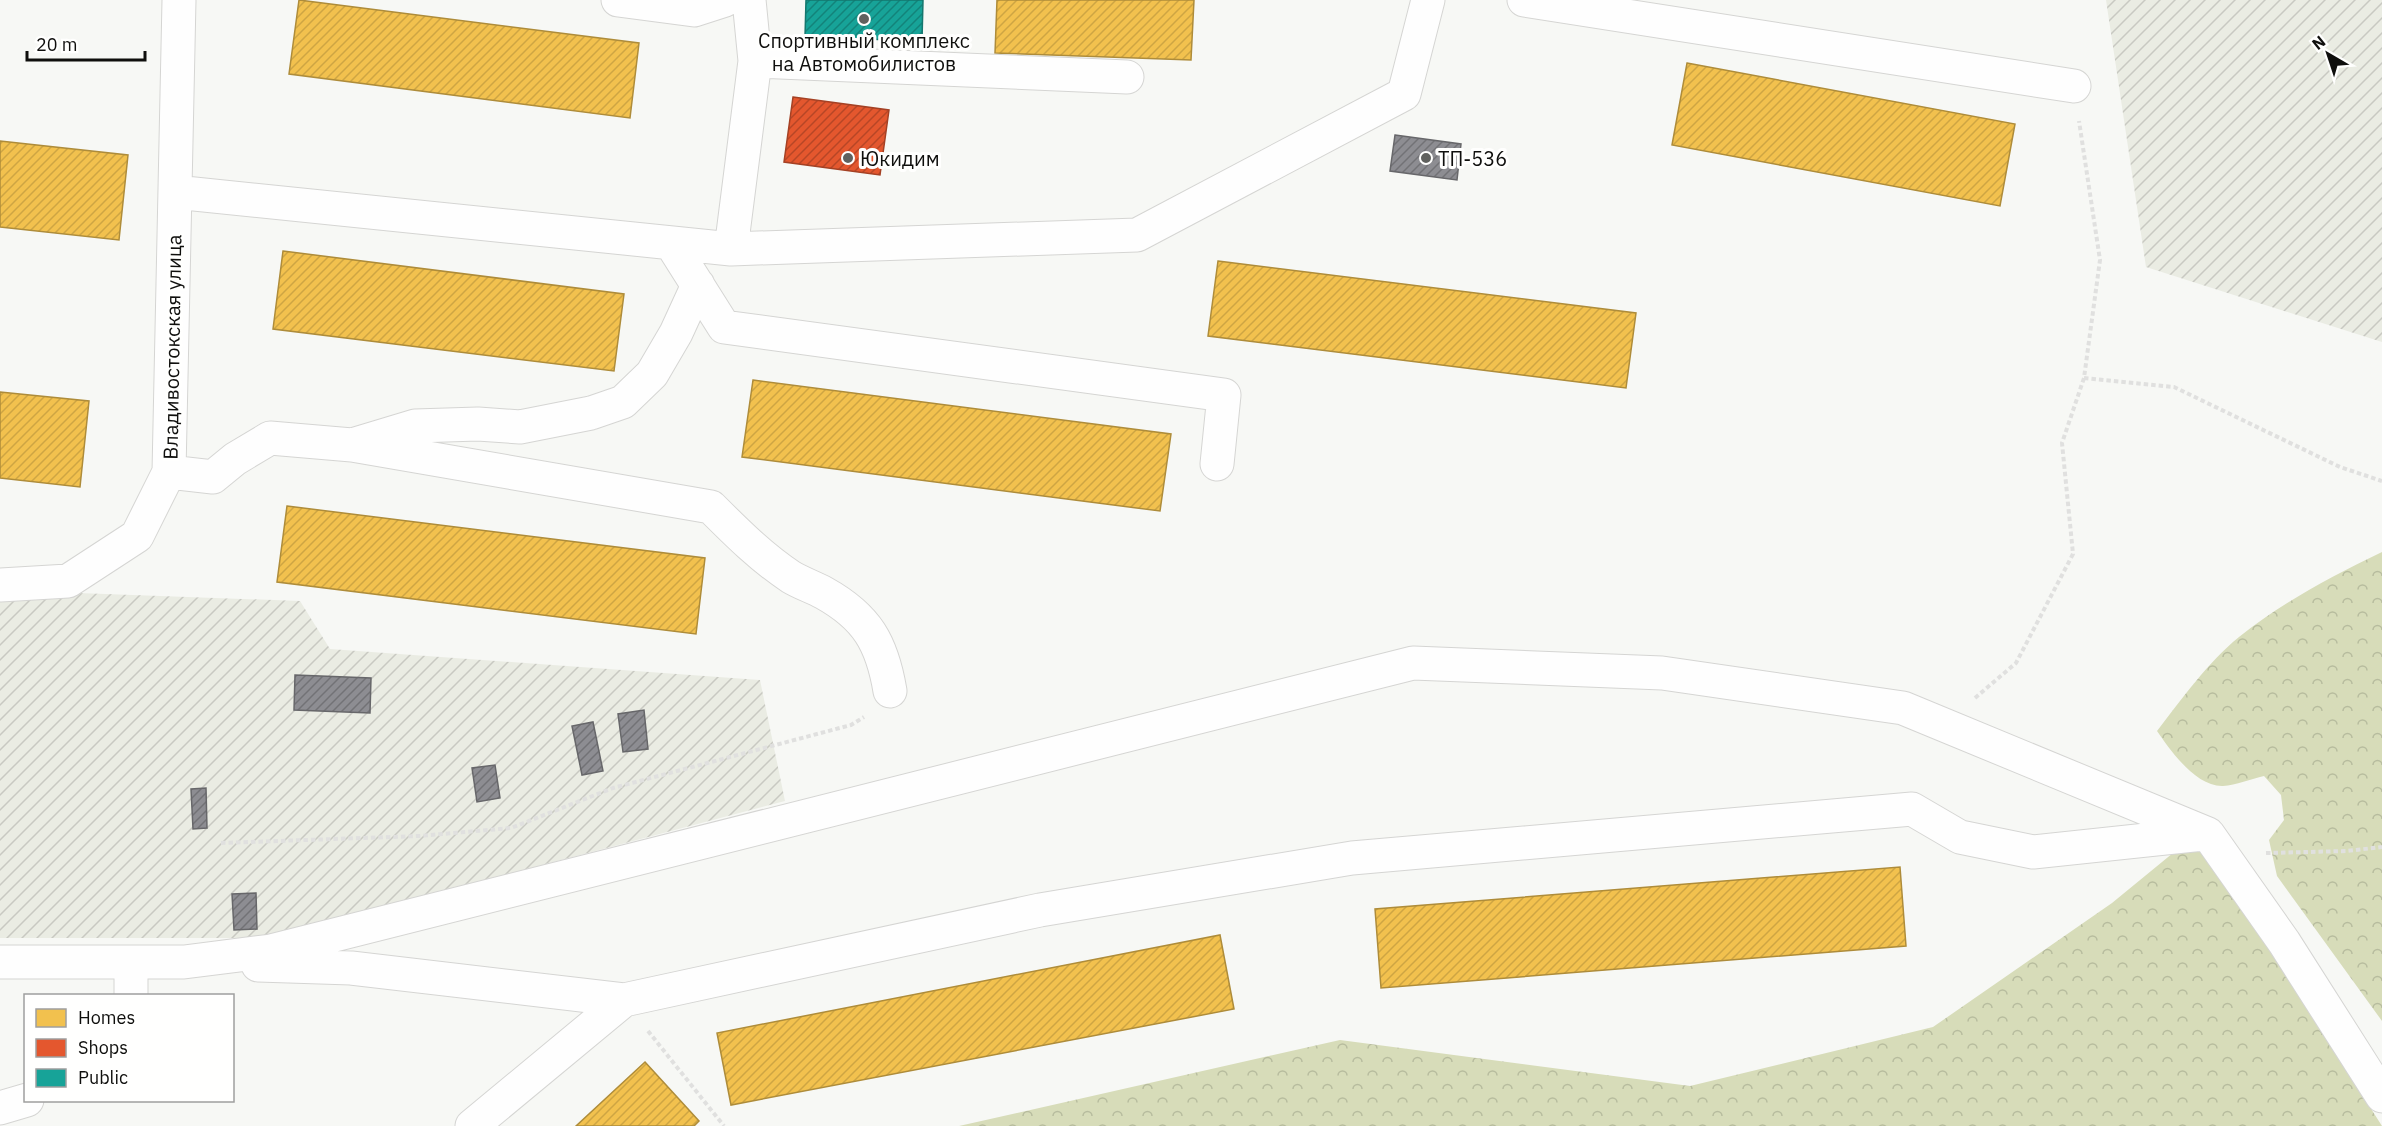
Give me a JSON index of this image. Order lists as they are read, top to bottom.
{
  "streets": {
    "street": ["Владивостокская улица"]
  },
  "places": ["Спортивный комплекс на Автомобилистов", "Юкидим", "ТП-536"],
  "legend": ["Homes", "Shops", "Public"],
  "scale_bar": "20 m",
  "north": "top left"
}
